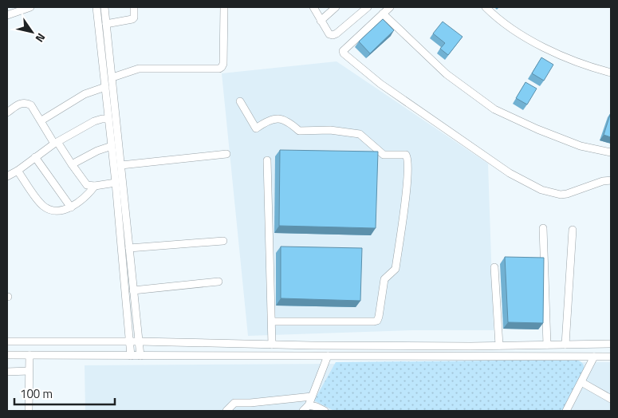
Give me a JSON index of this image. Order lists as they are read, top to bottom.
{
  "scale_bar": "100 m",
  "north": "bottom right"
}
